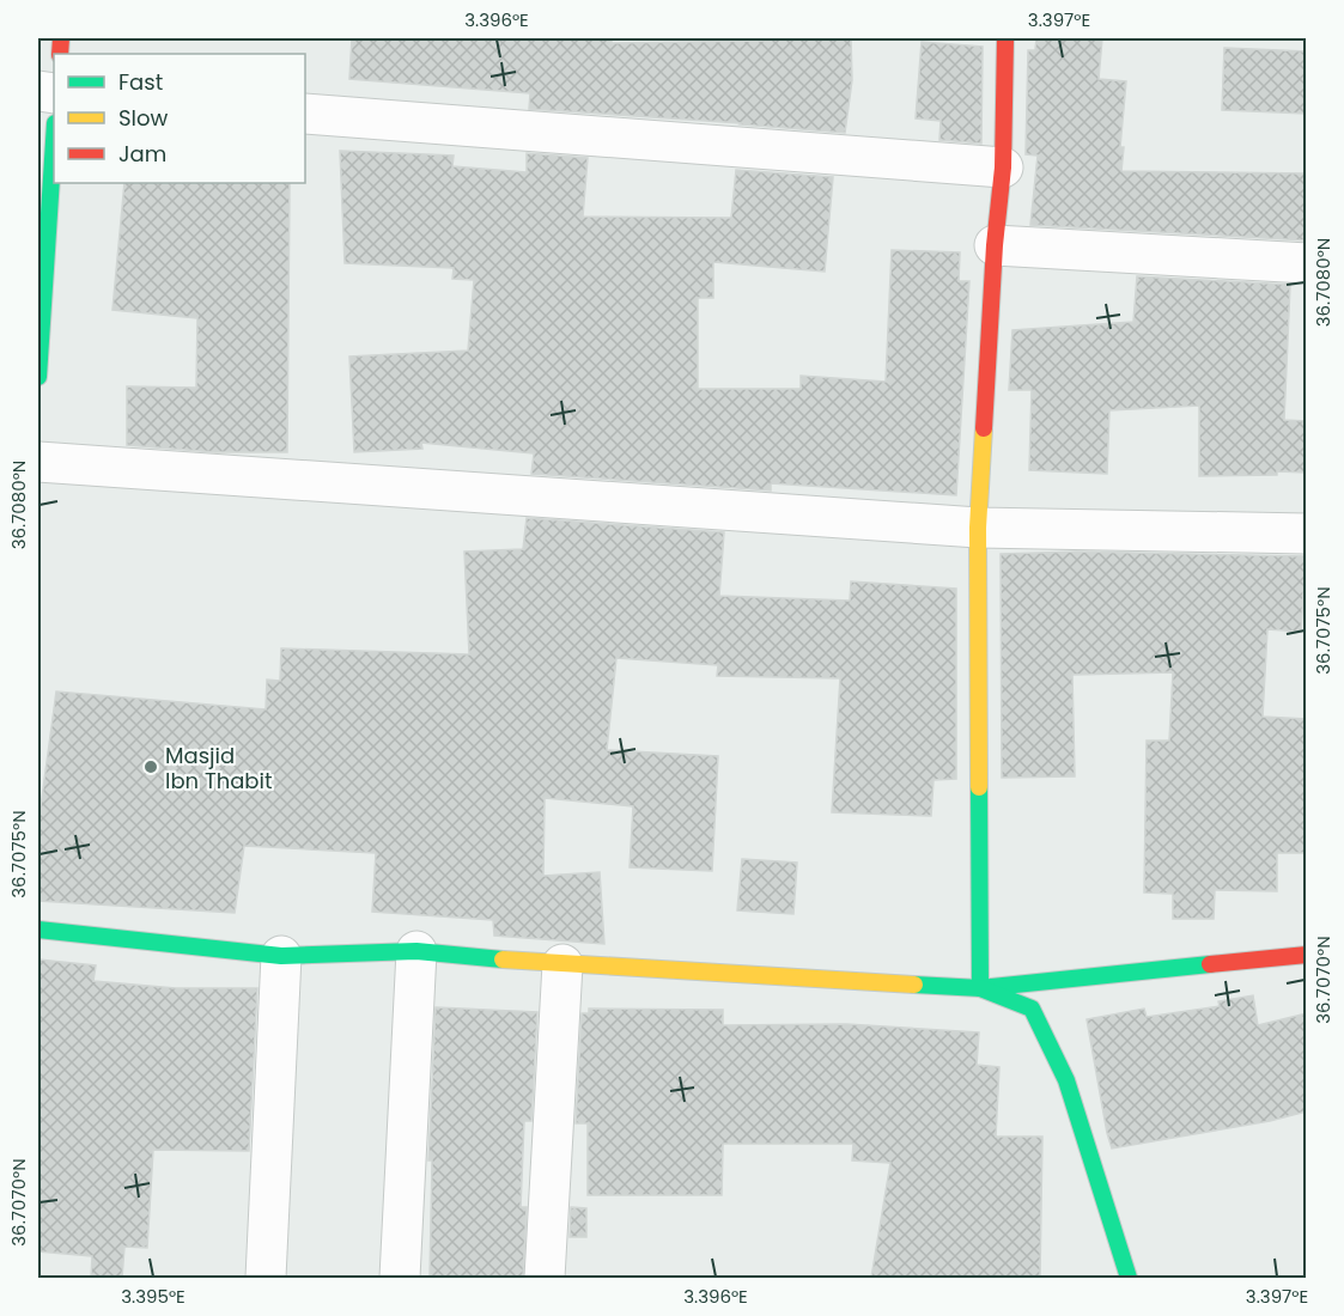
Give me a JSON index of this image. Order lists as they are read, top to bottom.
{
  "places": ["Masjid Ibn Thabit"],
  "legend": ["Fast", "Slow", "Jam"],
  "coordinates": [
    "3.396°E",
    "3.397°E",
    "36.7080°N",
    "36.7075°N",
    "36.7070°N",
    "3.395°E"
  ]
}
